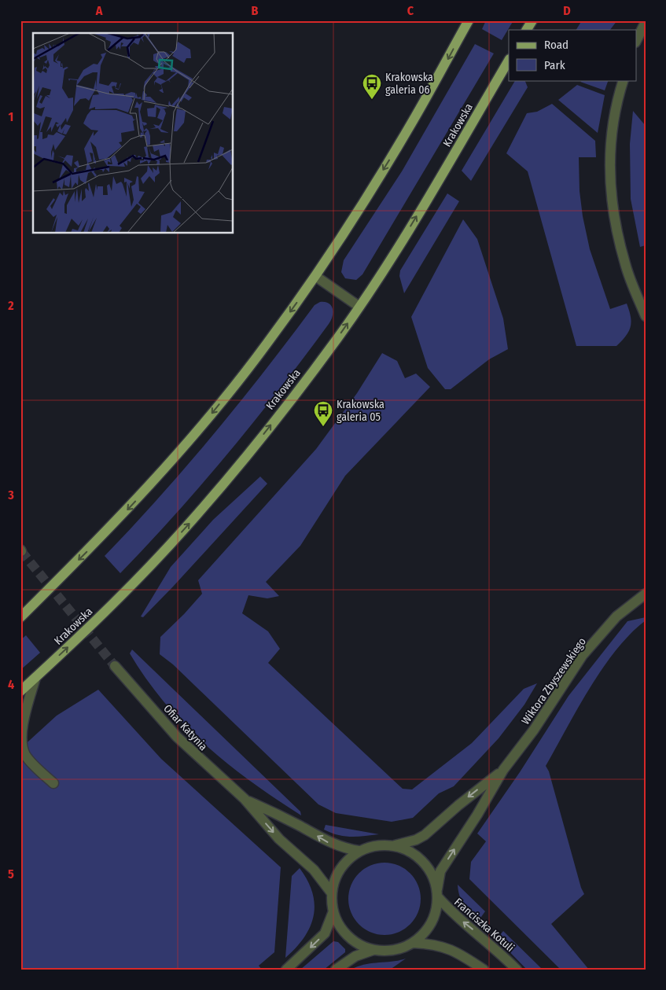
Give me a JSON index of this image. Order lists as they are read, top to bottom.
{
  "streets": {
    "main road": ["Krakowska"],
    "street": ["Wiktora Zbyszewskiego", "Ofiar Katynia", "Franciszka Kotuli"]
  },
  "crossings": [
    ["Wiktora Zbyszewskiego", "Ofiar Katynia"],
    ["Wiktora Zbyszewskiego", "Franciszka Kotuli"],
    ["Ofiar Katynia", "Franciszka Kotuli"]
  ],
  "one_way": ["Franciszka Kotuli"],
  "places": {
    "bus stop": ["Krakowska galeria 06", "Krakowska galeria 05"]
  },
  "legend": ["Road", "Park"],
  "grid": {
    "columns": [
      "A",
      "B",
      "C",
      "D"
    ],
    "rows": [
      "1",
      "2",
      "3",
      "4",
      "5"
    ]
  }
}
